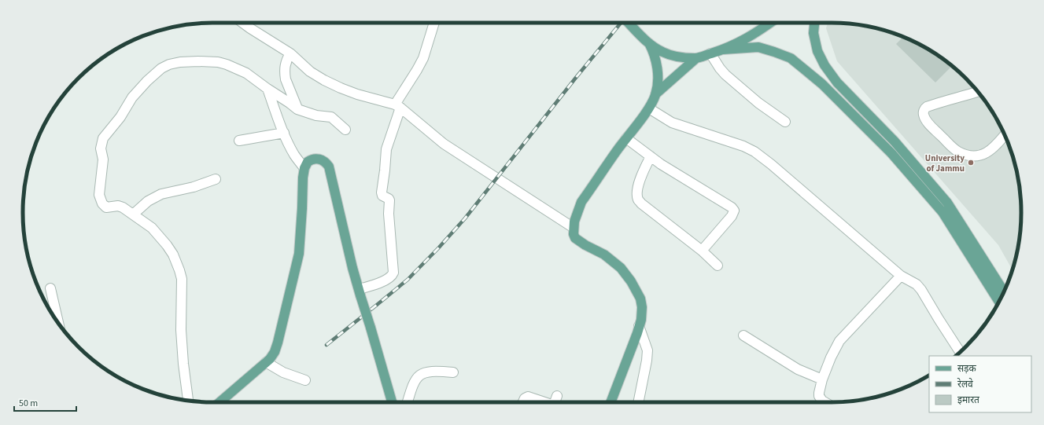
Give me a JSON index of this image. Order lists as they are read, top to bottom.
{
  "places": ["University of Jammu"],
  "legend": ["सड़क", "रेलवे", "इमारत"],
  "scale_bar": "50 m"
}
